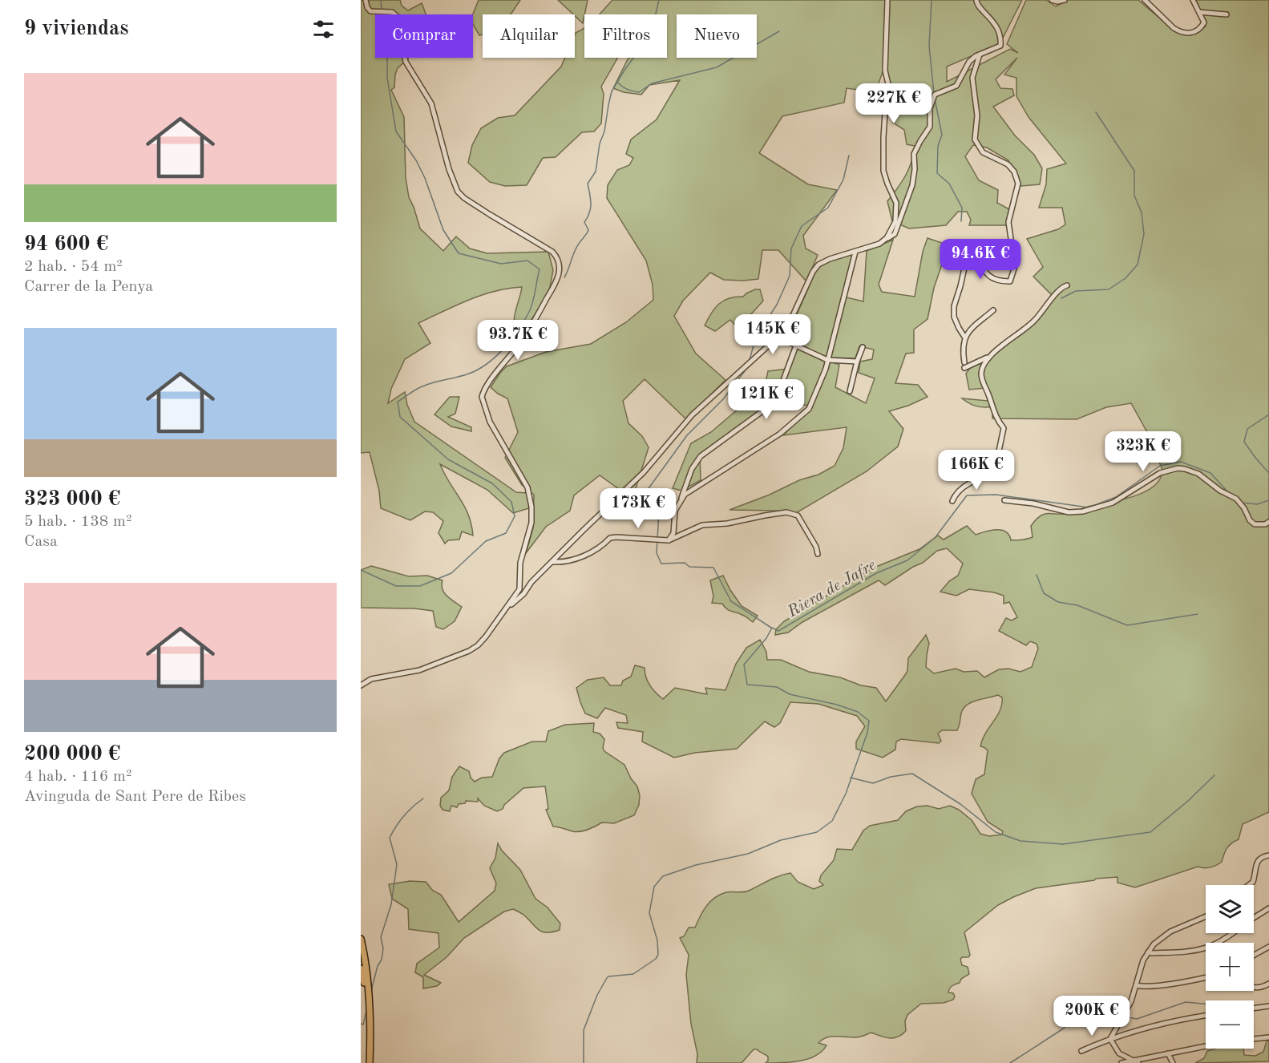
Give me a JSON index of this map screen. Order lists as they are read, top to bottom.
{
  "water": ["Riera de Jafre"],
  "page": {
    "heading": "9 viviendas",
    "chip": [
      "Comprar",
      "Alquilar",
      "Filtros",
      "Nuevo"
    ],
    "list": [
      {
        "name": "94 600 €",
        "note": "2 hab. · 54 m² · Carrer de la Penya"
      },
      {
        "name": "323 000 €",
        "note": "5 hab. · 138 m² · Casa"
      },
      {
        "name": "200 000 €",
        "note": "4 hab. · 116 m² · Avinguda de Sant Pere de Ribes"
      }
    ],
    "price": [
      "227K €",
      "94.6K €",
      "145K €",
      "93.7K €",
      "121K €",
      "323K €",
      "166K €",
      "173K €",
      "200K €"
    ],
    "map_buttons": ["+", "−"]
  }
}
